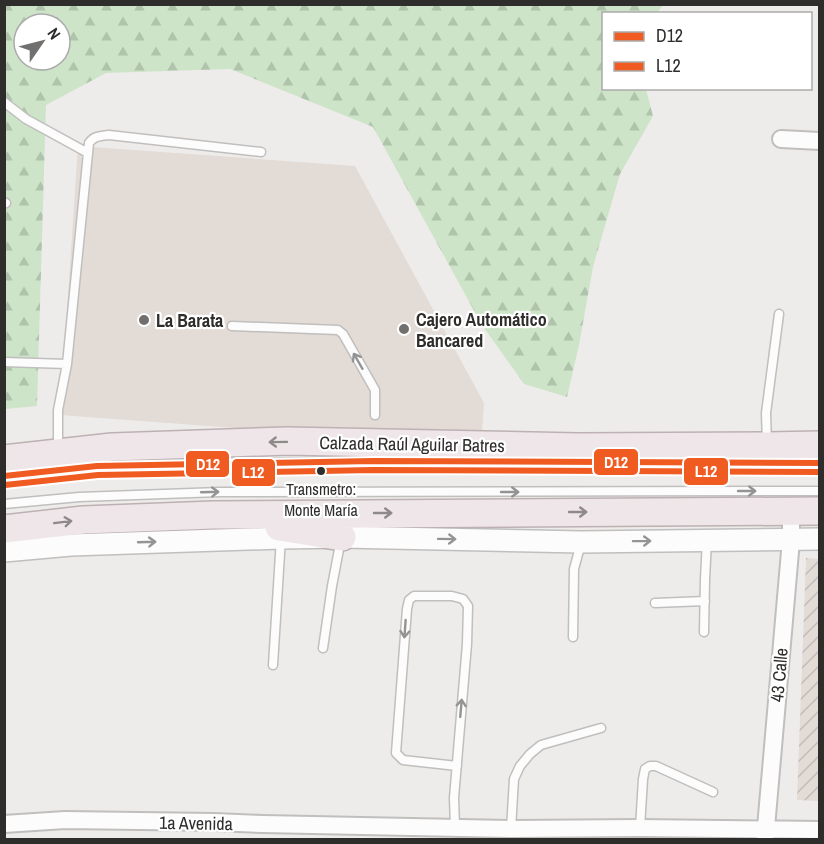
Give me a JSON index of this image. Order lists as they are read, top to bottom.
{
  "streets": {
    "highway": ["Calzada Raúl Aguilar Batres"],
    "street": ["43 Calle", "1a Avenida"]
  },
  "crossings": [
    ["43 Calle", "1a Avenida"]
  ],
  "places": ["La Barata", "Cajero Automático Bancared", "Transmetro: Monte María"],
  "lines": ["transit line D12", "transit line L12"],
  "legend": ["D12", "L12"],
  "north": "top right"
}
